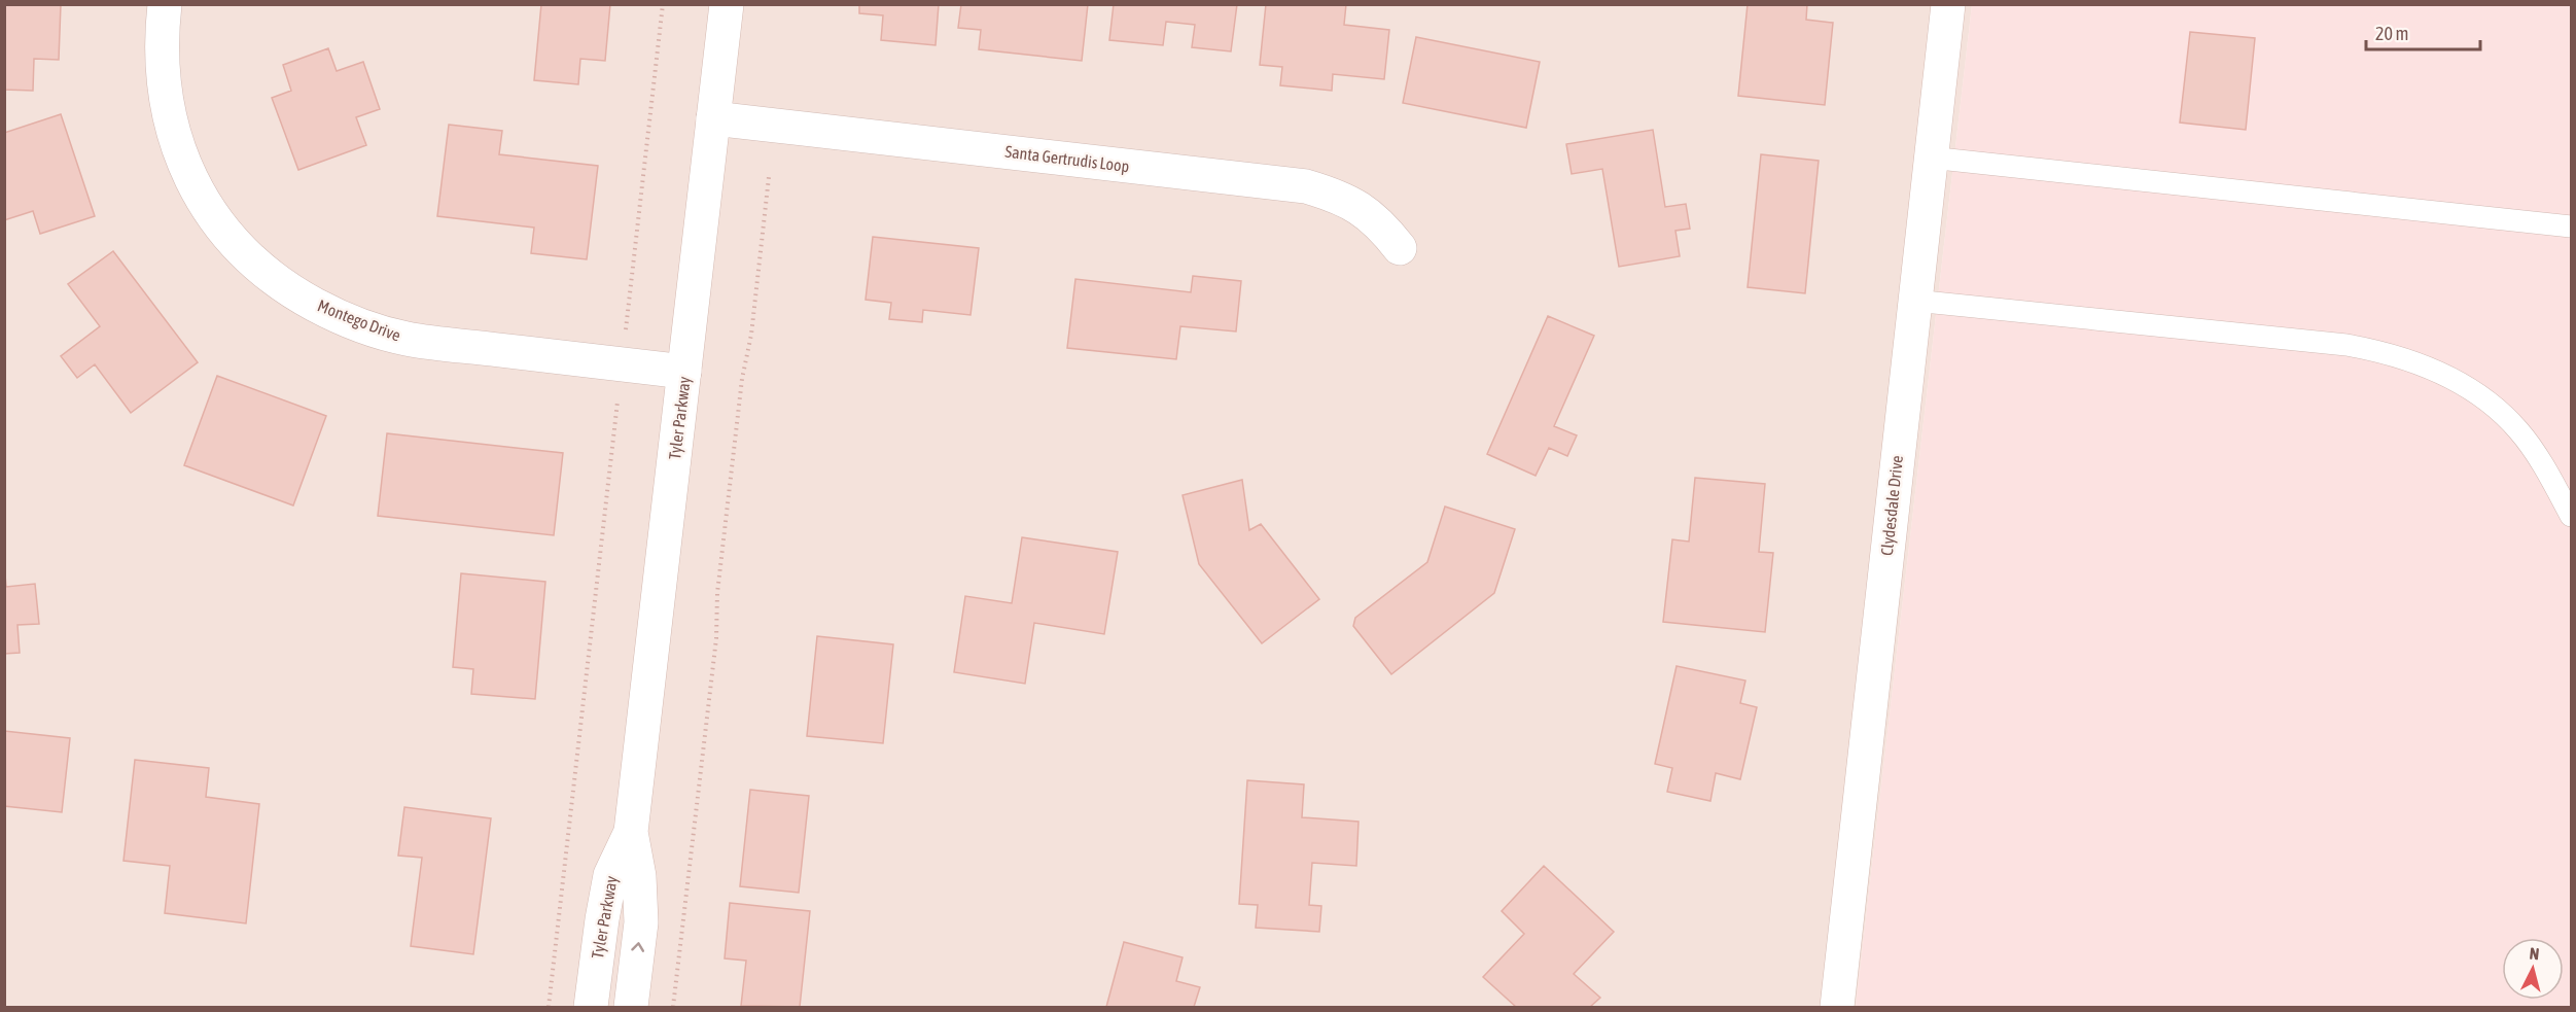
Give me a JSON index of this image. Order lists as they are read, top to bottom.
{
  "streets": {
    "street": [
      "Santa Gertrudis Loop",
      "Montego Drive",
      "Tyler Parkway",
      "Clydesdale Drive"
    ]
  },
  "crossings": [
    ["Santa Gertrudis Loop", "Tyler Parkway"],
    ["Montego Drive", "Tyler Parkway"]
  ],
  "scale_bar": "20 m",
  "north": "top"
}
